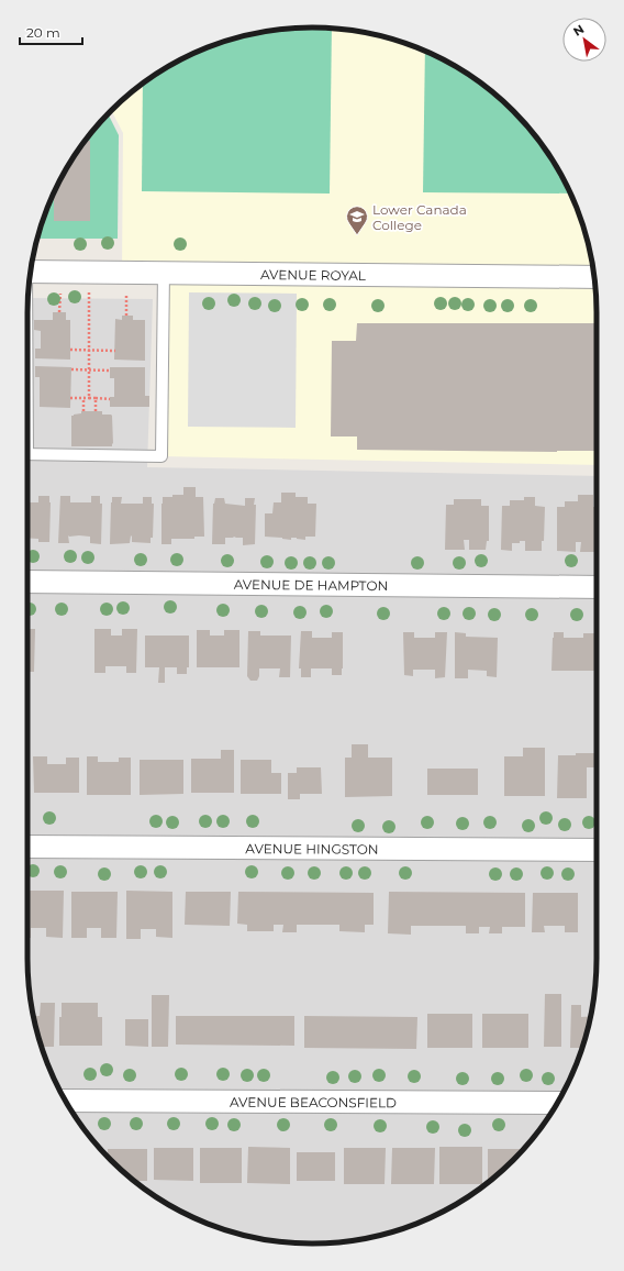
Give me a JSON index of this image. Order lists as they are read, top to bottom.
{
  "streets": {
    "street": [
      "AVENUE ROYAL",
      "AVENUE DE HAMPTON",
      "AVENUE HINGSTON",
      "AVENUE BEACONSFIELD"
    ]
  },
  "places": {
    "school or university": ["Lower Canada College"]
  },
  "scale_bar": "20 m",
  "north": "top left"
}
